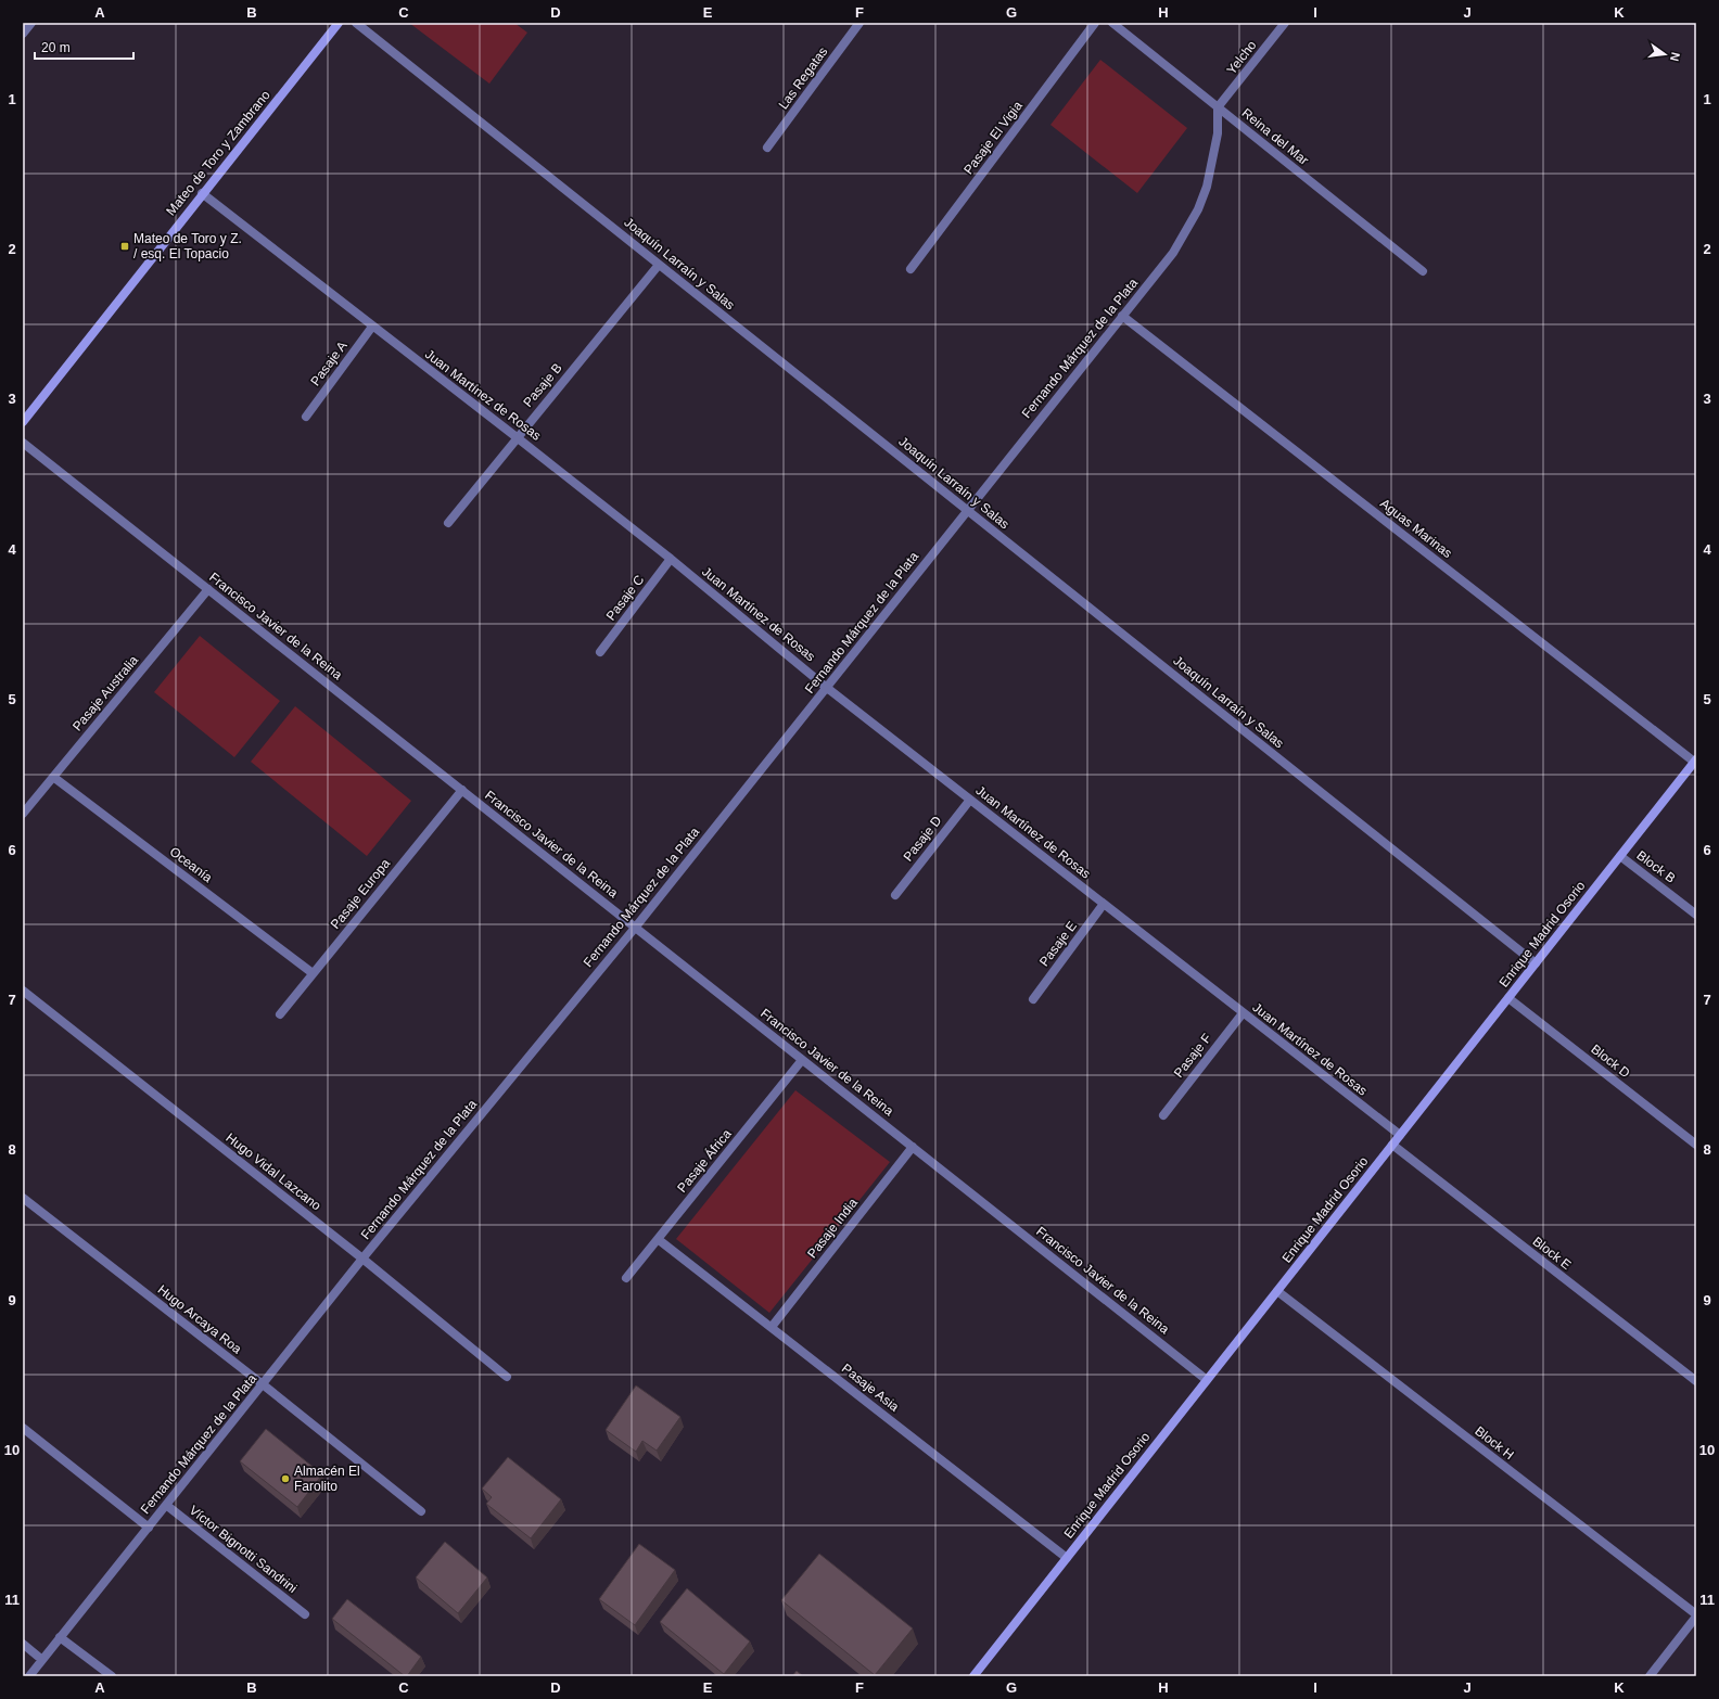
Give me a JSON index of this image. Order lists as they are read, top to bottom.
{
  "streets": {
    "street": [
      "Yelcho",
      "Las Regatas",
      "Reina del Mar",
      "Pasaje El Vigia",
      "Mateo de Toro y Zambrano",
      "Joaquín Larraín y Salas",
      "Fernando Márquez de la Plata",
      "Pasaje A",
      "Pasaje B",
      "Juan Martínez de Rosas",
      "Aguas Marinas",
      "Pasaje C",
      "Francisco Javier de la Reina",
      "Pasaje Australia",
      "Pasaje D",
      "Oceanía",
      "Block B",
      "Pasaje Europa",
      "Enrique Madrid Osorio",
      "Pasaje E",
      "Pasaje F",
      "Block D",
      "Pasaje África",
      "Hugo Vidal Lazcano",
      "Pasaje India",
      "Block E",
      "Hugo Arcaya Roa",
      "Pasaje Asia",
      "Block H",
      "Víctor Bignotti Sandrini"
    ]
  },
  "crossings": [
    ["Yelcho", "Reina del Mar"],
    ["Yelcho", "Fernando Márquez de la Plata"],
    ["Reina del Mar", "Fernando Márquez de la Plata"],
    ["Mateo de Toro y Zambrano", "Juan Martínez de Rosas"],
    ["Joaquín Larraín y Salas", "Fernando Márquez de la Plata"],
    ["Joaquín Larraín y Salas", "Pasaje B"],
    ["Joaquín Larraín y Salas", "Enrique Madrid Osorio"],
    ["Fernando Márquez de la Plata", "Juan Martínez de Rosas"],
    ["Fernando Márquez de la Plata", "Aguas Marinas"],
    ["Fernando Márquez de la Plata", "Francisco Javier de la Reina"],
    ["Fernando Márquez de la Plata", "Hugo Vidal Lazcano"],
    ["Fernando Márquez de la Plata", "Hugo Arcaya Roa"],
    ["Fernando Márquez de la Plata", "Víctor Bignotti Sandrini"],
    ["Pasaje A", "Juan Martínez de Rosas"],
    ["Pasaje B", "Juan Martínez de Rosas"],
    ["Juan Martínez de Rosas", "Pasaje C"],
    ["Juan Martínez de Rosas", "Pasaje D"],
    ["Juan Martínez de Rosas", "Enrique Madrid Osorio"],
    ["Juan Martínez de Rosas", "Pasaje E"],
    ["Juan Martínez de Rosas", "Pasaje F"],
    ["Aguas Marinas", "Enrique Madrid Osorio"],
    ["Francisco Javier de la Reina", "Pasaje Australia"],
    ["Francisco Javier de la Reina", "Pasaje Europa"],
    ["Francisco Javier de la Reina", "Enrique Madrid Osorio"],
    ["Francisco Javier de la Reina", "Pasaje África"],
    ["Francisco Javier de la Reina", "Pasaje India"],
    ["Pasaje Australia", "Oceanía"],
    ["Oceanía", "Pasaje Europa"],
    ["Block B", "Enrique Madrid Osorio"],
    ["Enrique Madrid Osorio", "Block D"],
    ["Enrique Madrid Osorio", "Block E"],
    ["Enrique Madrid Osorio", "Pasaje Asia"],
    ["Enrique Madrid Osorio", "Block H"],
    ["Pasaje África", "Pasaje Asia"],
    ["Pasaje India", "Pasaje Asia"]
  ],
  "places": {
    "transit": ["Mateo de Toro y Z. / esq. El Topacio"],
    "other": ["Almacén El Farolito"]
  },
  "scale_bar": "20 m",
  "north": "right",
  "grid": {
    "columns": [
      "A",
      "B",
      "C",
      "D",
      "E",
      "F",
      "G",
      "H",
      "I",
      "J",
      "K"
    ],
    "rows": [
      "1",
      "2",
      "3",
      "4",
      "5",
      "6",
      "7",
      "8",
      "9",
      "10",
      "11"
    ]
  }
}
